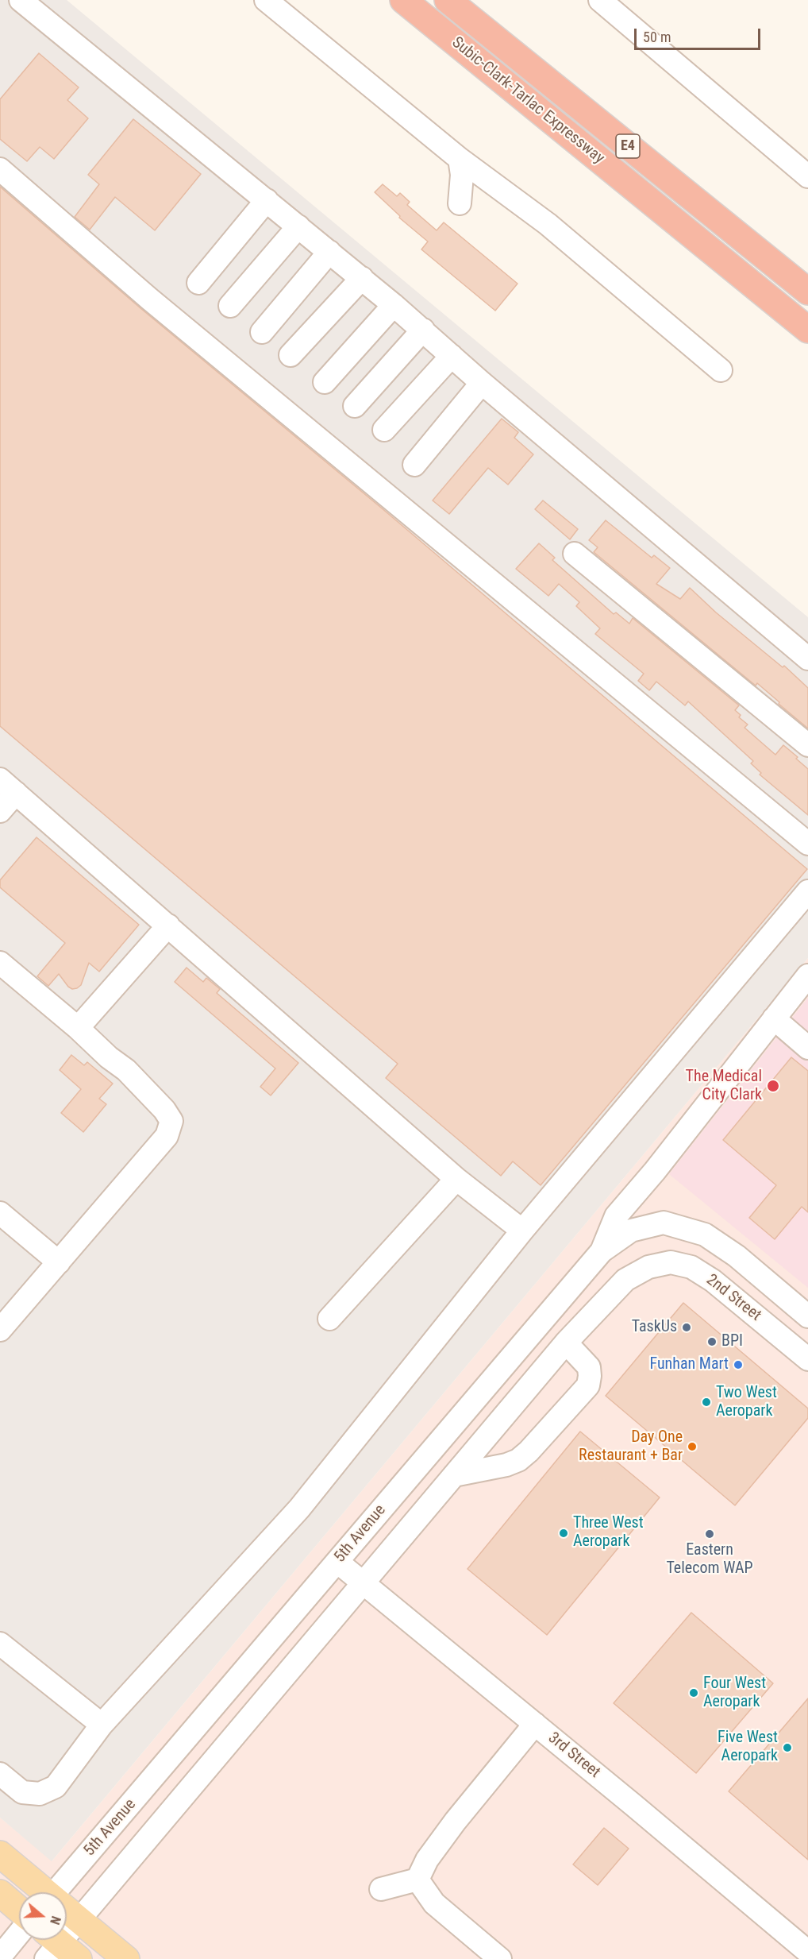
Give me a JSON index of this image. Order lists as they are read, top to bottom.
{
  "streets": {
    "highway": ["Subic-Clark-Tarlac Expressway", "E4"],
    "street": ["2nd Street", "5th Avenue", "3rd Street"]
  },
  "crossings": [
    ["5th Avenue", "3rd Street"]
  ],
  "places": [
    "The Medical City Clark",
    "TaskUs",
    "BPI",
    "Funhan Mart",
    "Two West Aeropark",
    "Day One Restaurant + Bar",
    "Three West Aeropark",
    "Eastern Telecom WAP",
    "Four West Aeropark",
    "Five West Aeropark"
  ],
  "scale_bar": "50 m",
  "north": "right"
}
